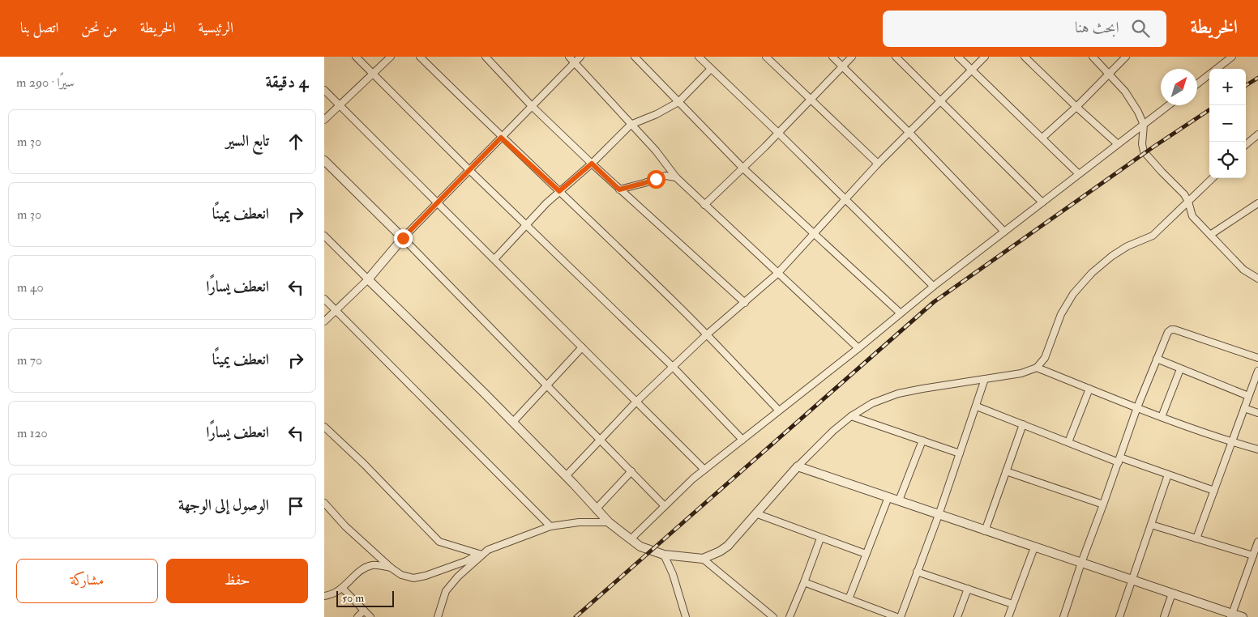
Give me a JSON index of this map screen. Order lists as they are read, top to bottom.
{
  "scale_bar": "50 m",
  "north": "top right",
  "page": {
    "header": "الخريطة",
    "search": "ابحث هنا",
    "nav": [
      "الرئيسية",
      "الخريطة",
      "من نحن",
      "اتصل بنا"
    ],
    "heading": ["4 دقيقة", "سيرًا · 290 m"],
    "map_buttons": ["+", "−"],
    "list": [
      ["تابع السير", "30 m"],
      ["انعطف يمينًا", "30 m"],
      ["انعطف يسارًا", "40 m"],
      ["انعطف يمينًا", "70 m"],
      ["انعطف يسارًا", "120 m"],
      "الوصول إلى الوجهة"
    ],
    "buttons": ["حفظ", "مشاركة"],
    "scale": "50 m"
  }
}
